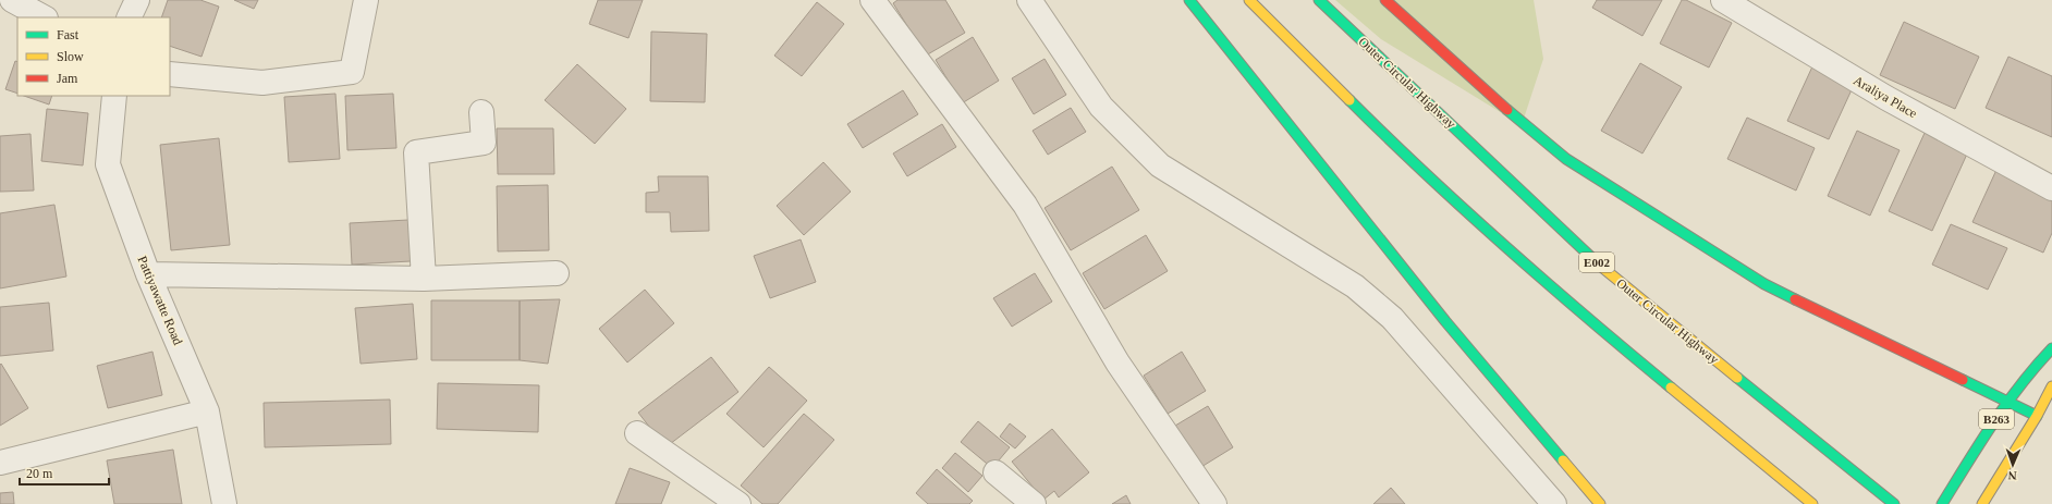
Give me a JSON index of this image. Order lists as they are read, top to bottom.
{
  "streets": {
    "main road": ["Outer Circular Highway", "E002", "B263"],
    "street": ["Araliya Place", "Pattiyawatte Road"]
  },
  "legend": ["Fast", "Slow", "Jam"],
  "scale_bar": "20 m",
  "north": "bottom"
}
